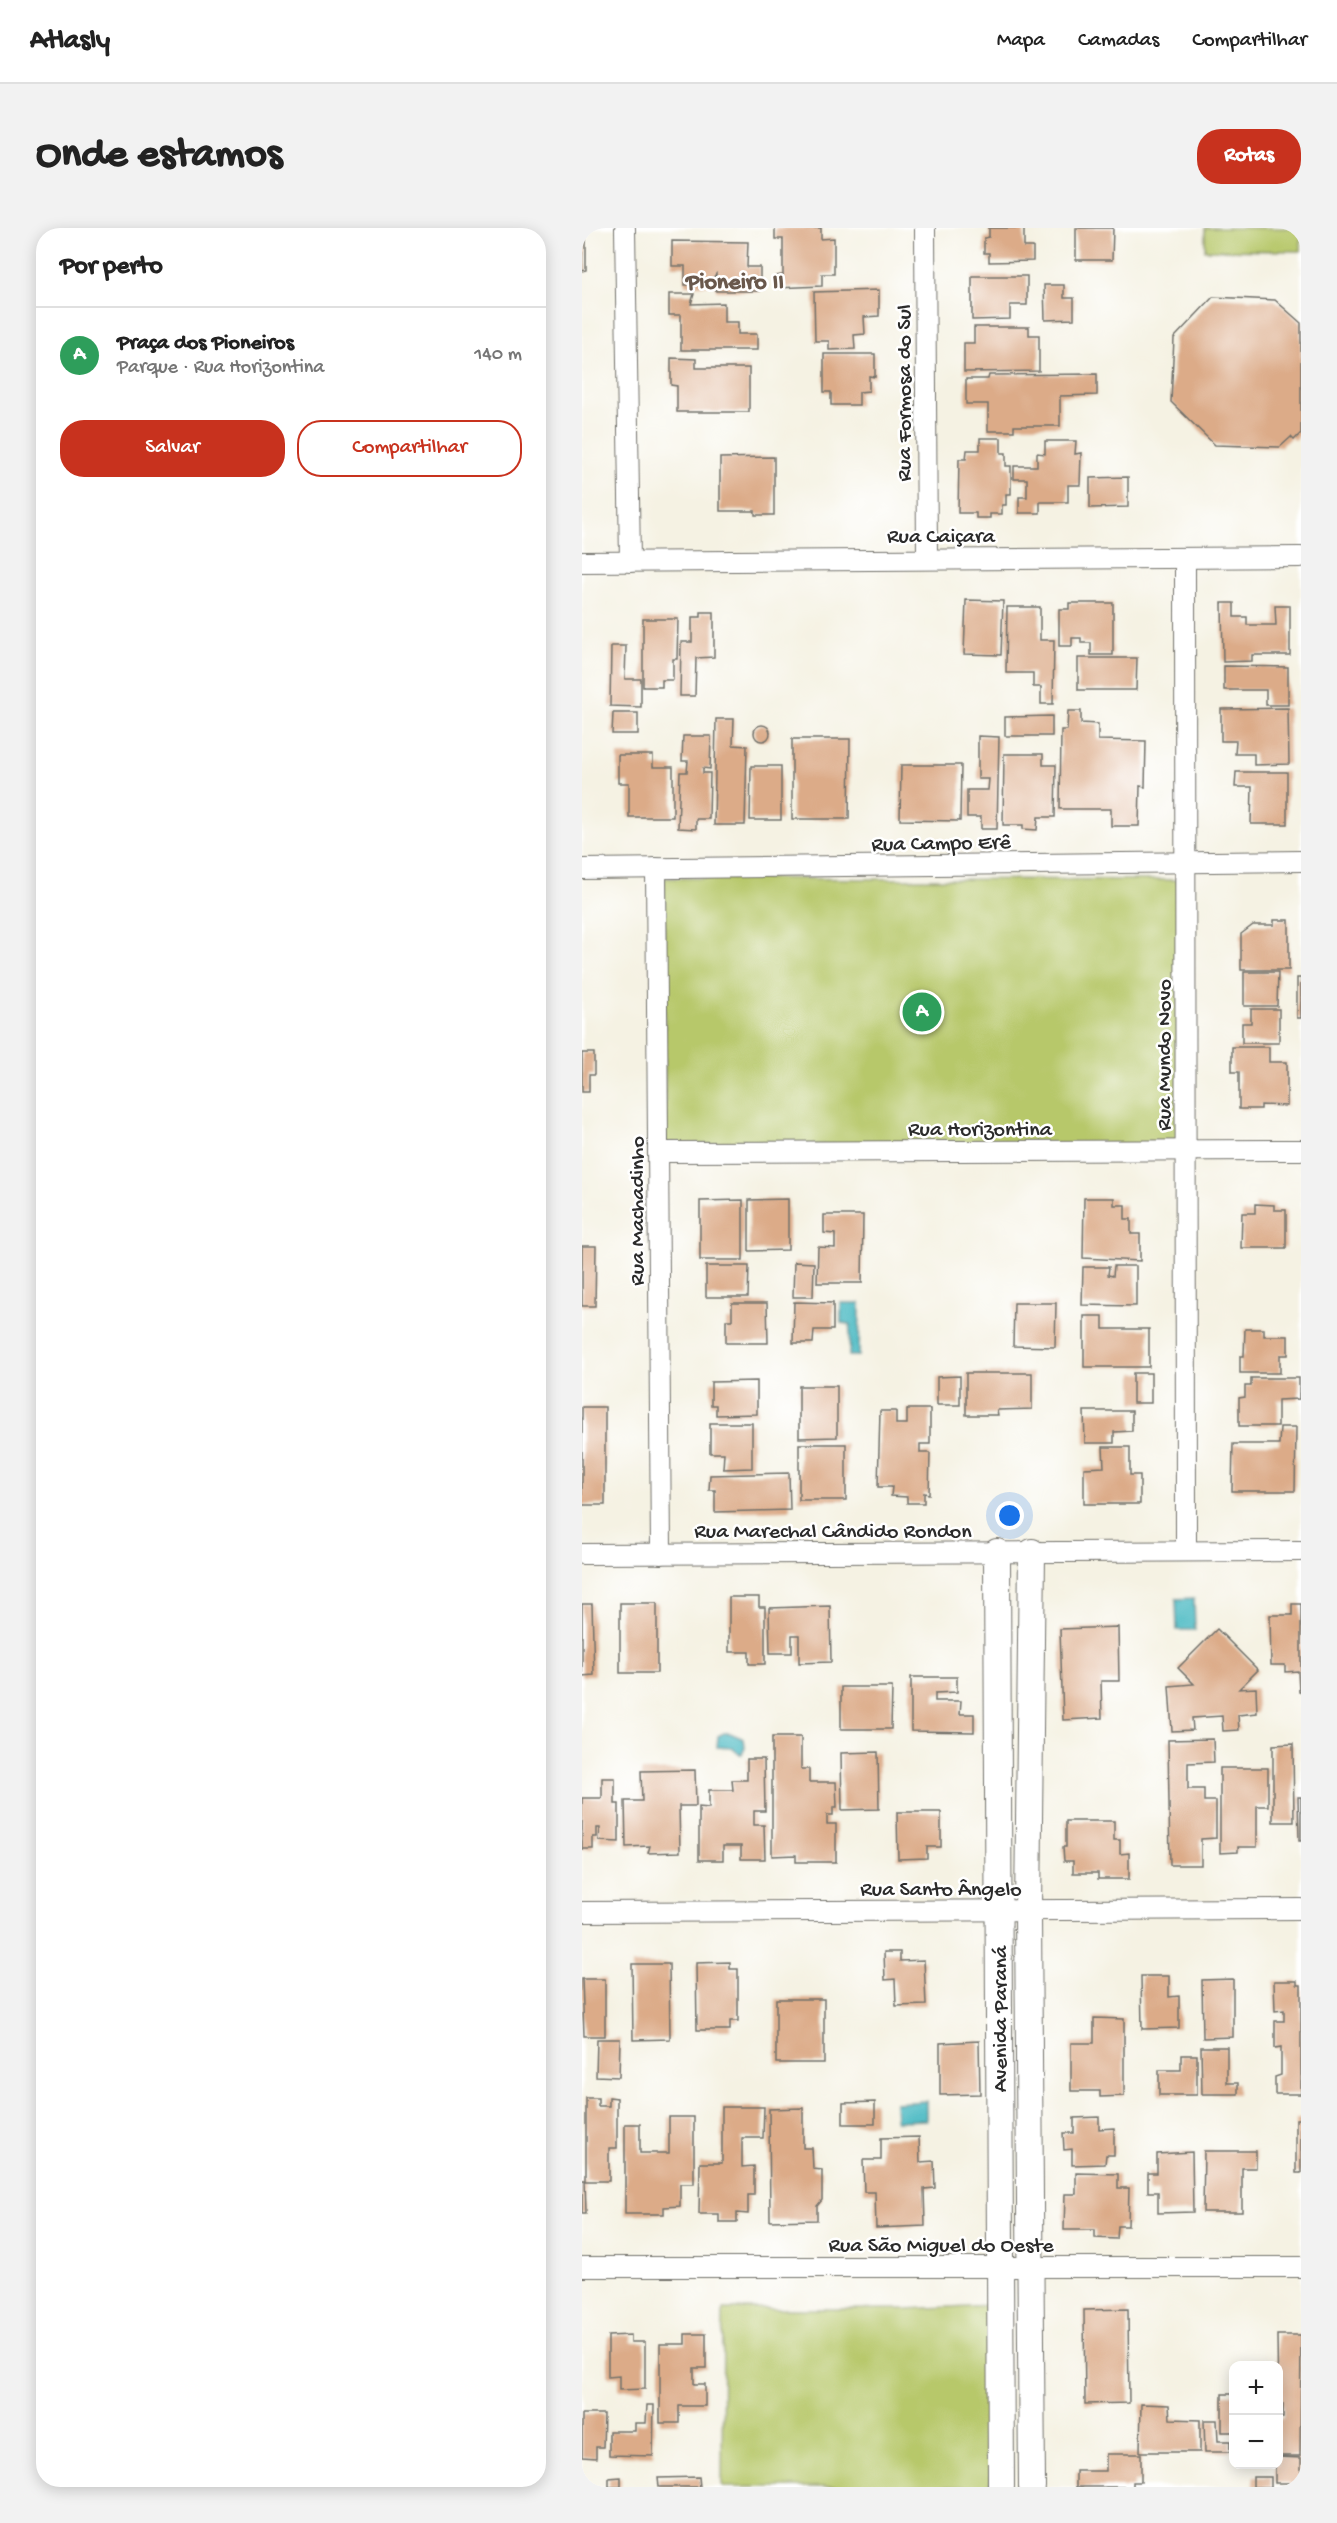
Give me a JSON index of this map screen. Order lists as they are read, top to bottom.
{
  "streets": {
    "street": [
      "Rua Formosa do Sul",
      "Rua Caiçara",
      "Rua Campo Erê",
      "Rua Mundo Novo",
      "Rua Horizontina",
      "Rua Machadinho",
      "Rua Marechal Cândido Rondon",
      "Rua Santo Ângelo",
      "Avenida Paraná",
      "Rua São Miguel do Oeste"
    ]
  },
  "crossings": [
    ["Rua Formosa do Sul", "Rua Caiçara"],
    ["Rua Caiçara", "Rua Mundo Novo"],
    ["Rua Campo Erê", "Rua Mundo Novo"],
    ["Rua Campo Erê", "Rua Machadinho"],
    ["Rua Mundo Novo", "Rua Horizontina"],
    ["Rua Mundo Novo", "Rua Marechal Cândido Rondon"],
    ["Rua Horizontina", "Rua Machadinho"],
    ["Rua Machadinho", "Rua Marechal Cândido Rondon"],
    ["Rua Marechal Cândido Rondon", "Avenida Paraná"],
    ["Rua Santo Ângelo", "Avenida Paraná"],
    ["Avenida Paraná", "Rua São Miguel do Oeste"]
  ],
  "districts": ["Pioneiro II"],
  "page": {
    "header": "Atlasly",
    "nav": ["Mapa", "Camadas", "Compartilhar"],
    "buttons": [
      "Rotas",
      ["Salvar", "Compartilhar"]
    ],
    "title": "Onde estamos",
    "heading": "Por perto",
    "list": [
      {
        "mark": "A",
        "name": "Praça dos Pioneiros",
        "note": "Parque · Rua Horizontina",
        "value": "140 m"
      }
    ],
    "pins": "A",
    "map_buttons": ["+", "−"]
  }
}
